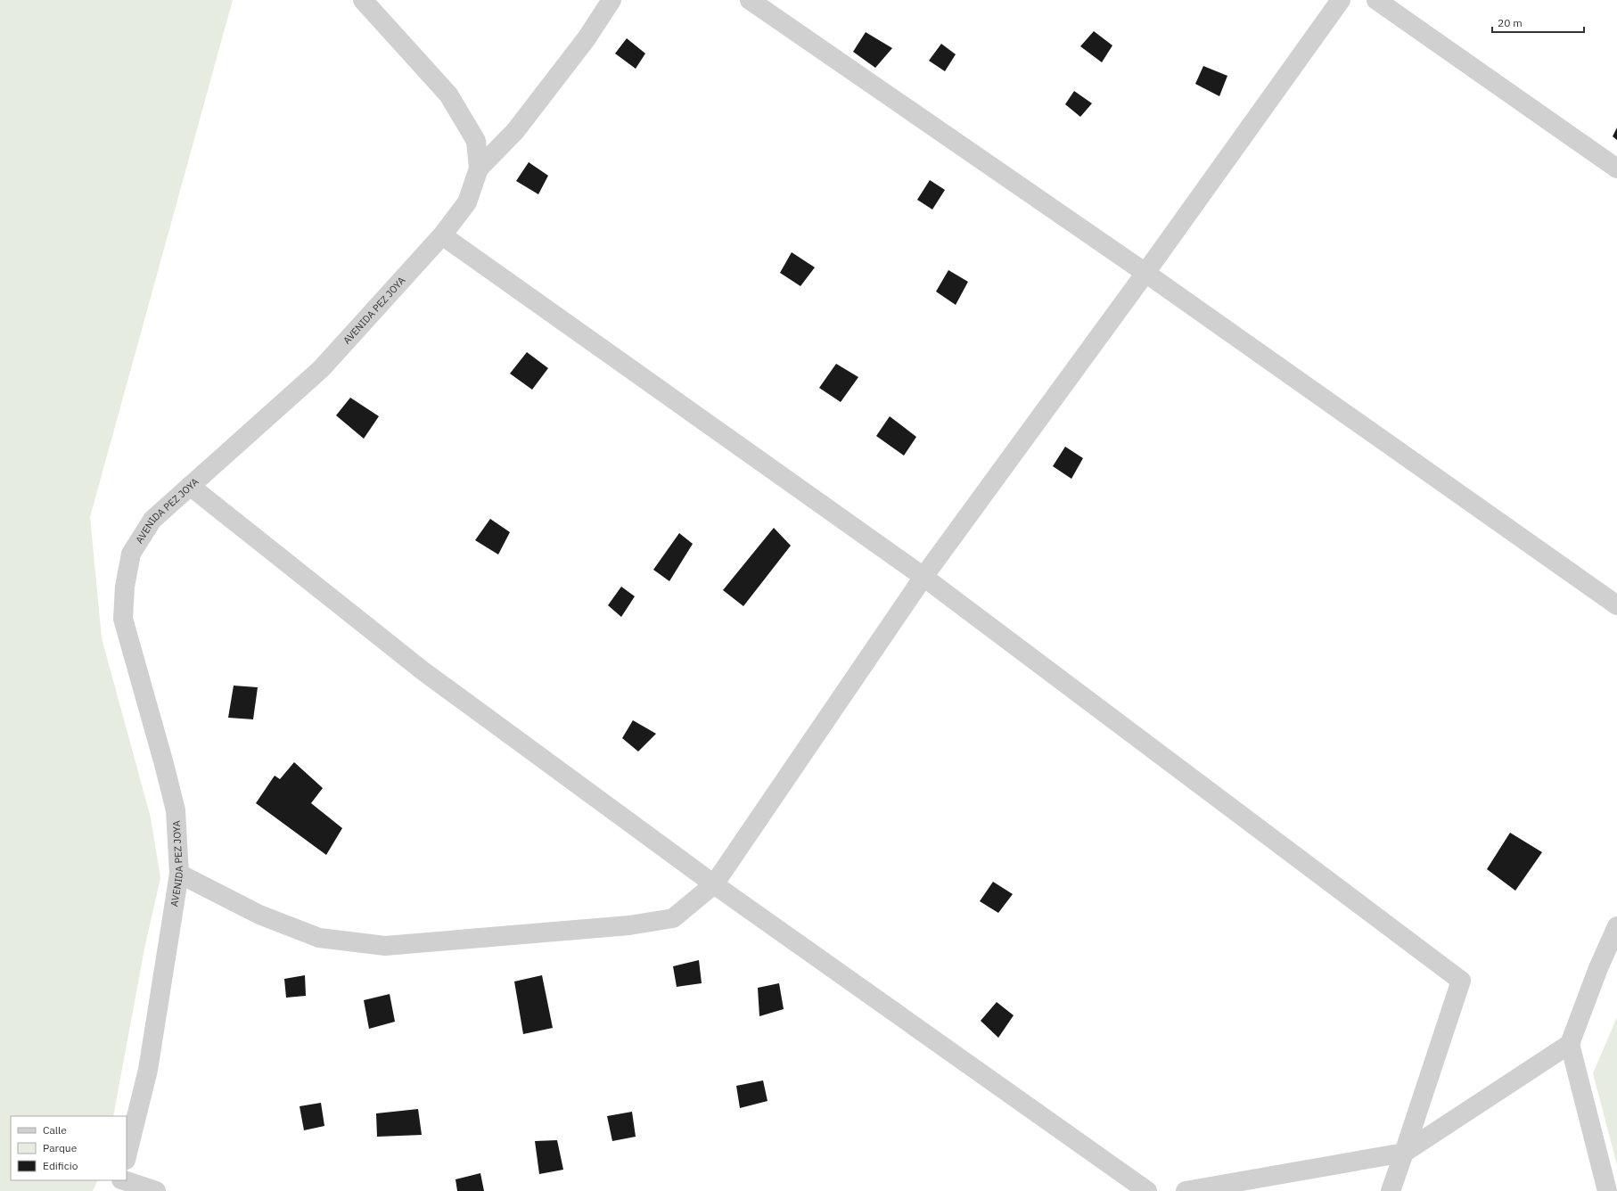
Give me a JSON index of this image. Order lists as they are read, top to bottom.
{
  "streets": {
    "street": ["AVENIDA PEZ JOYA"]
  },
  "legend": ["Calle", "Parque", "Edificio"],
  "scale_bar": "20 m"
}
